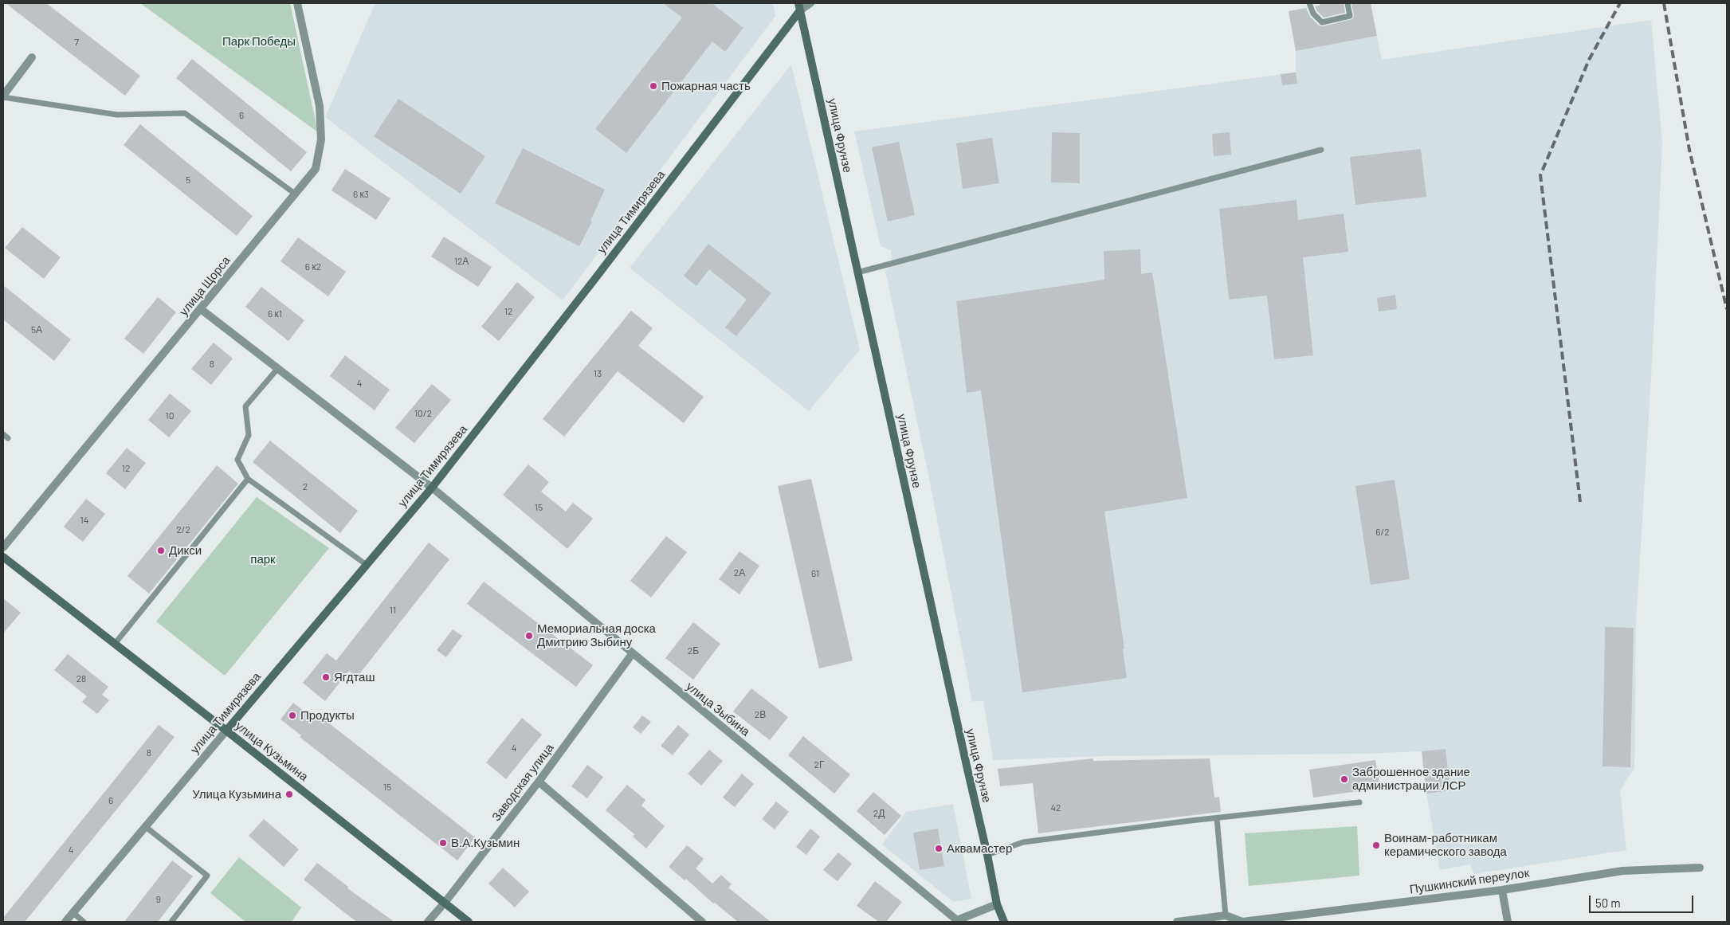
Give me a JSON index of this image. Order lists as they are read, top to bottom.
{
  "streets": {
    "street": [
      "улица Фрунзе",
      "улица Тимирязева",
      "улица Щорса",
      "улица Зыбина",
      "улица Кузьмина",
      "Заводская улица",
      "Пушкинский переулок"
    ]
  },
  "crossings": [
    ["улица Фрунзе", "улица Тимирязева"],
    ["улица Фрунзе", "улица Зыбина"],
    ["улица Тимирязева", "улица Зыбина"],
    ["улица Тимирязева", "улица Кузьмина"],
    ["улица Щорса", "улица Зыбина"],
    ["улица Зыбина", "Заводская улица"],
    ["улица Кузьмина", "Заводская улица"]
  ],
  "parks": ["Парк Победы", "парк"],
  "places": [
    "Пожарная часть",
    "Дикси",
    "Мемориальная доска Дмитрию Зыбину",
    "Ягдташ",
    "Продукты",
    "Заброшенное здание администрации ЛСР",
    "Улица Кузьмина",
    "В.А.Кузьмин",
    "Воинам-работникам керамического завода",
    "Аквамастер"
  ],
  "house_numbers": [
    "7",
    "6",
    "5",
    "6 к3",
    "12А",
    "6 к2",
    "12",
    "6 к1",
    "5А",
    "8",
    "13",
    "4",
    "10/2",
    "10",
    "12",
    "2",
    "15",
    "14",
    "2/2",
    "6/2",
    "2А",
    "61",
    "11",
    "2Б",
    "28",
    "2В",
    "4",
    "8",
    "2Г",
    "15",
    "6",
    "42",
    "2Д",
    "4",
    "9"
  ],
  "scale_bar": "50 m"
}
